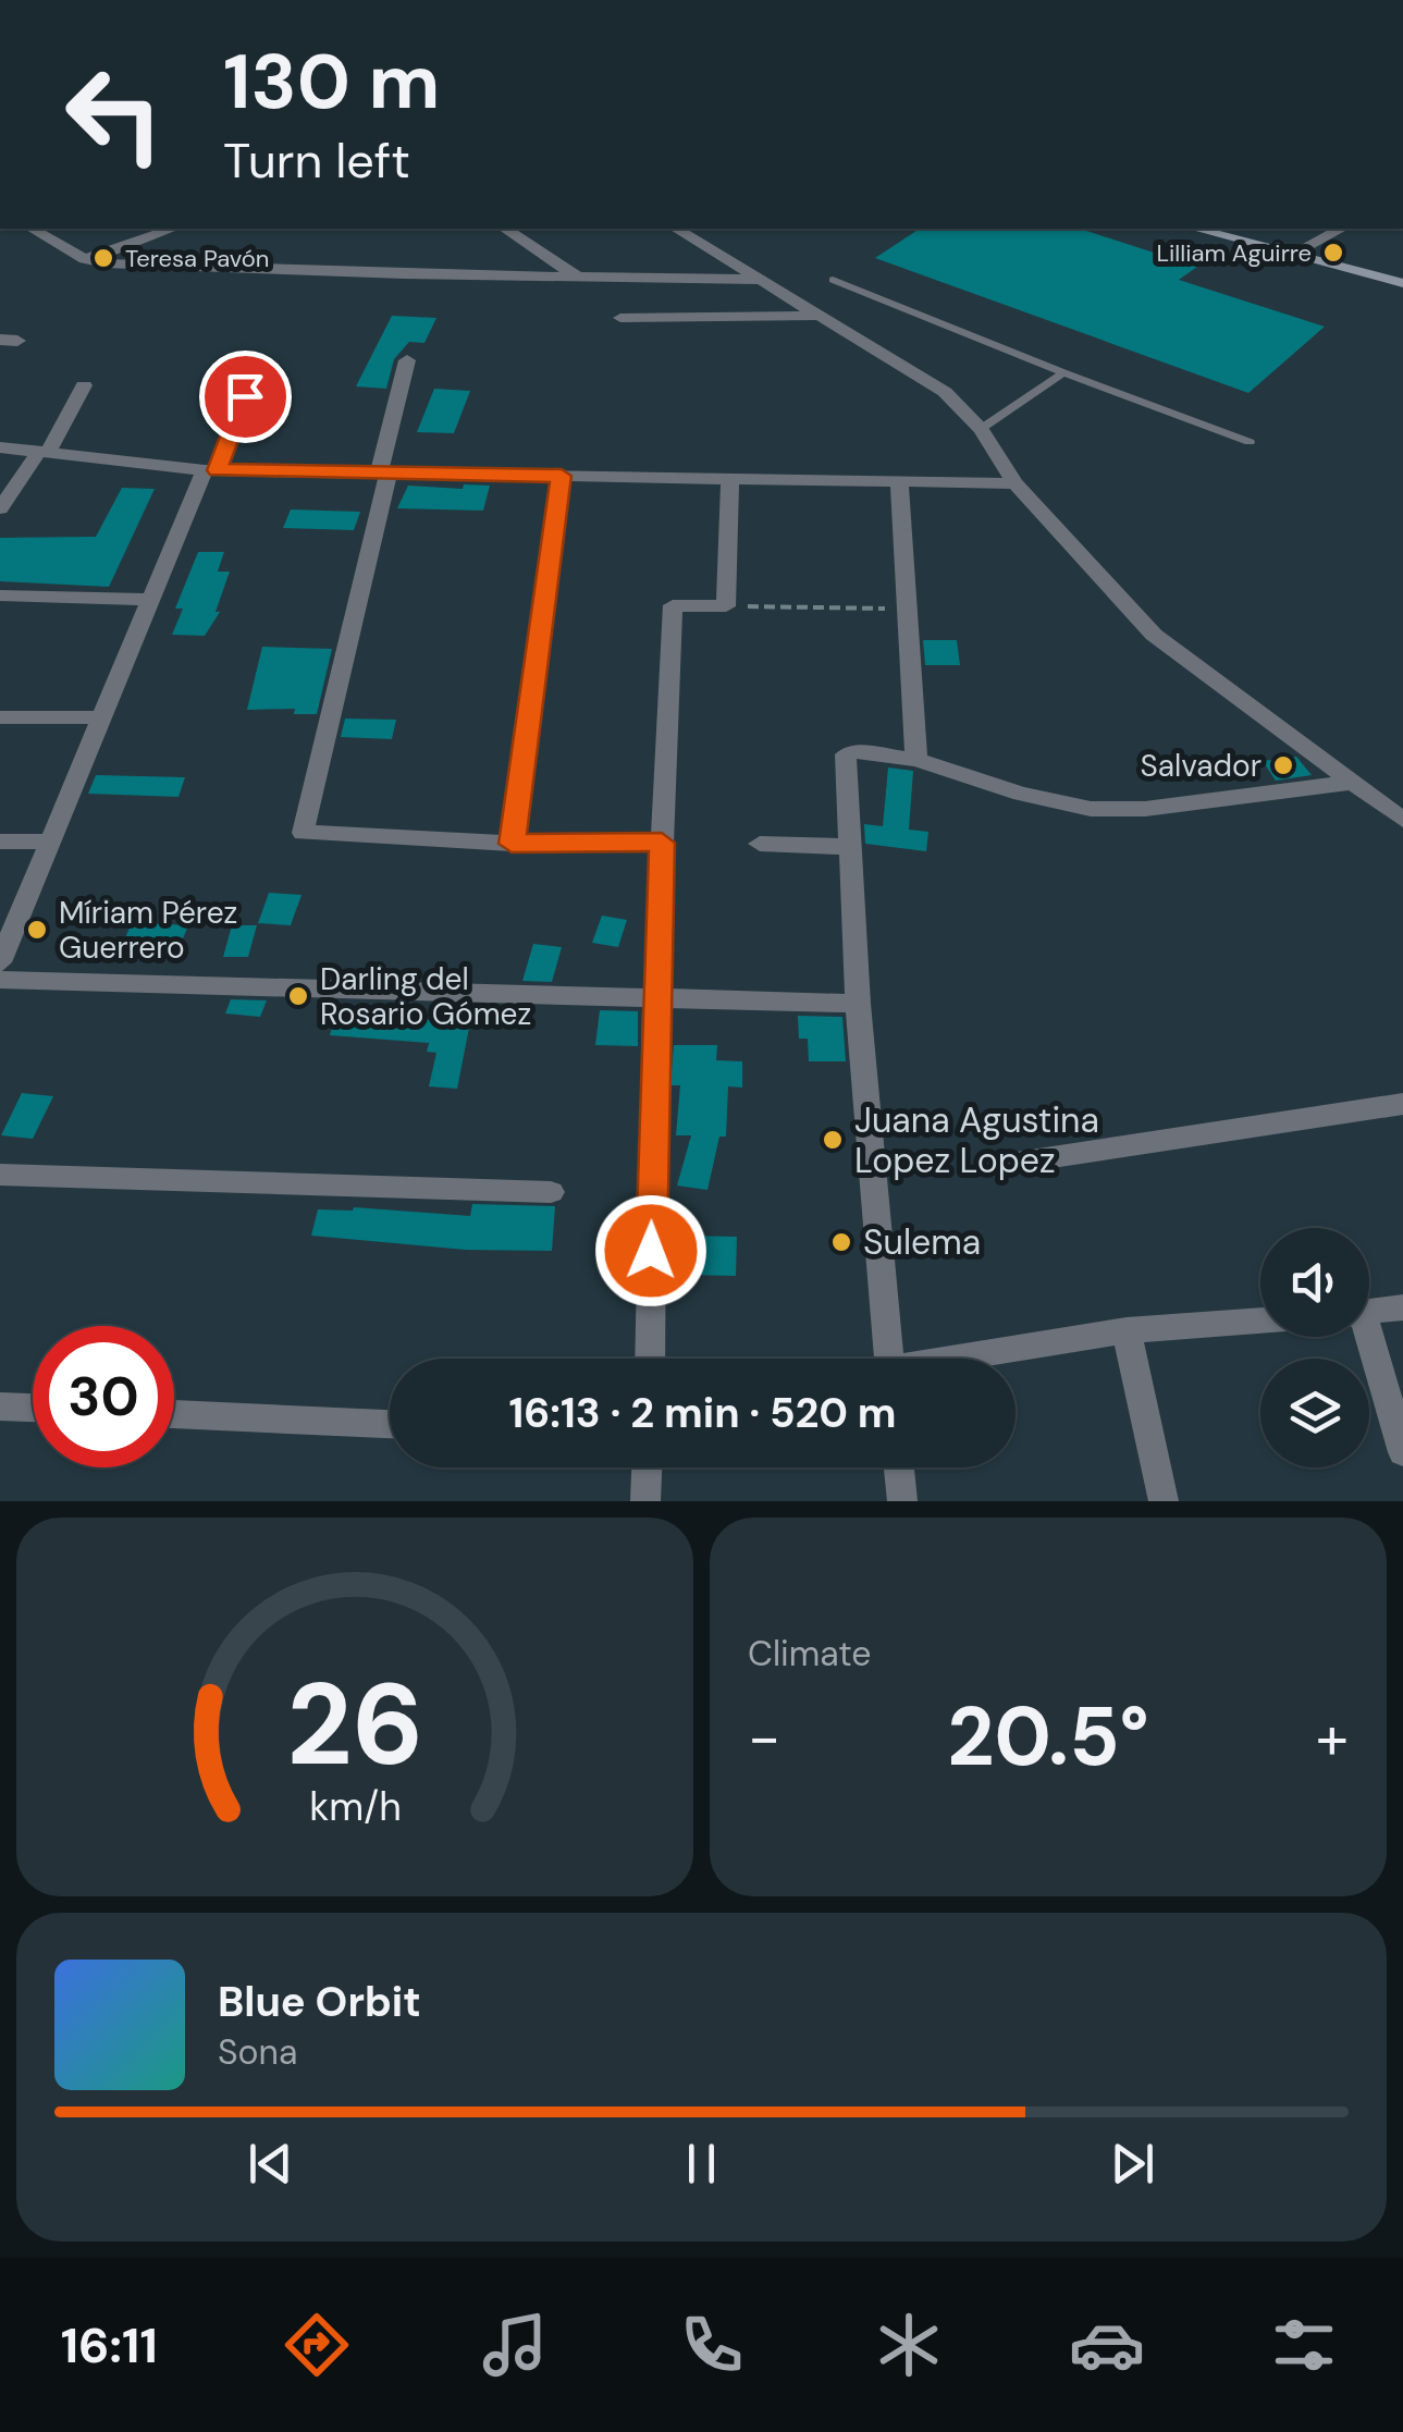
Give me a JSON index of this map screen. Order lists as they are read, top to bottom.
{
  "places": [
    "Lilliam Aguirre",
    "Teresa Pavón",
    "Salvador",
    "Míriam Pérez Guerrero",
    "Darling del Rosario Gómez",
    "Juana Agustina Lopez Lopez",
    "Sulema"
  ],
  "page": {
    "turn": ["130 m", "Turn left"],
    "limit": "30",
    "trip": "16:13 · 2 min · 520 m",
    "tile": "Climate",
    "heat": ["−", "20.5°", "+"],
    "song": ["Blue Orbit", "Sona"],
    "tabs": "16:11",
    "gauge": ["26", "km/h"]
  }
}
